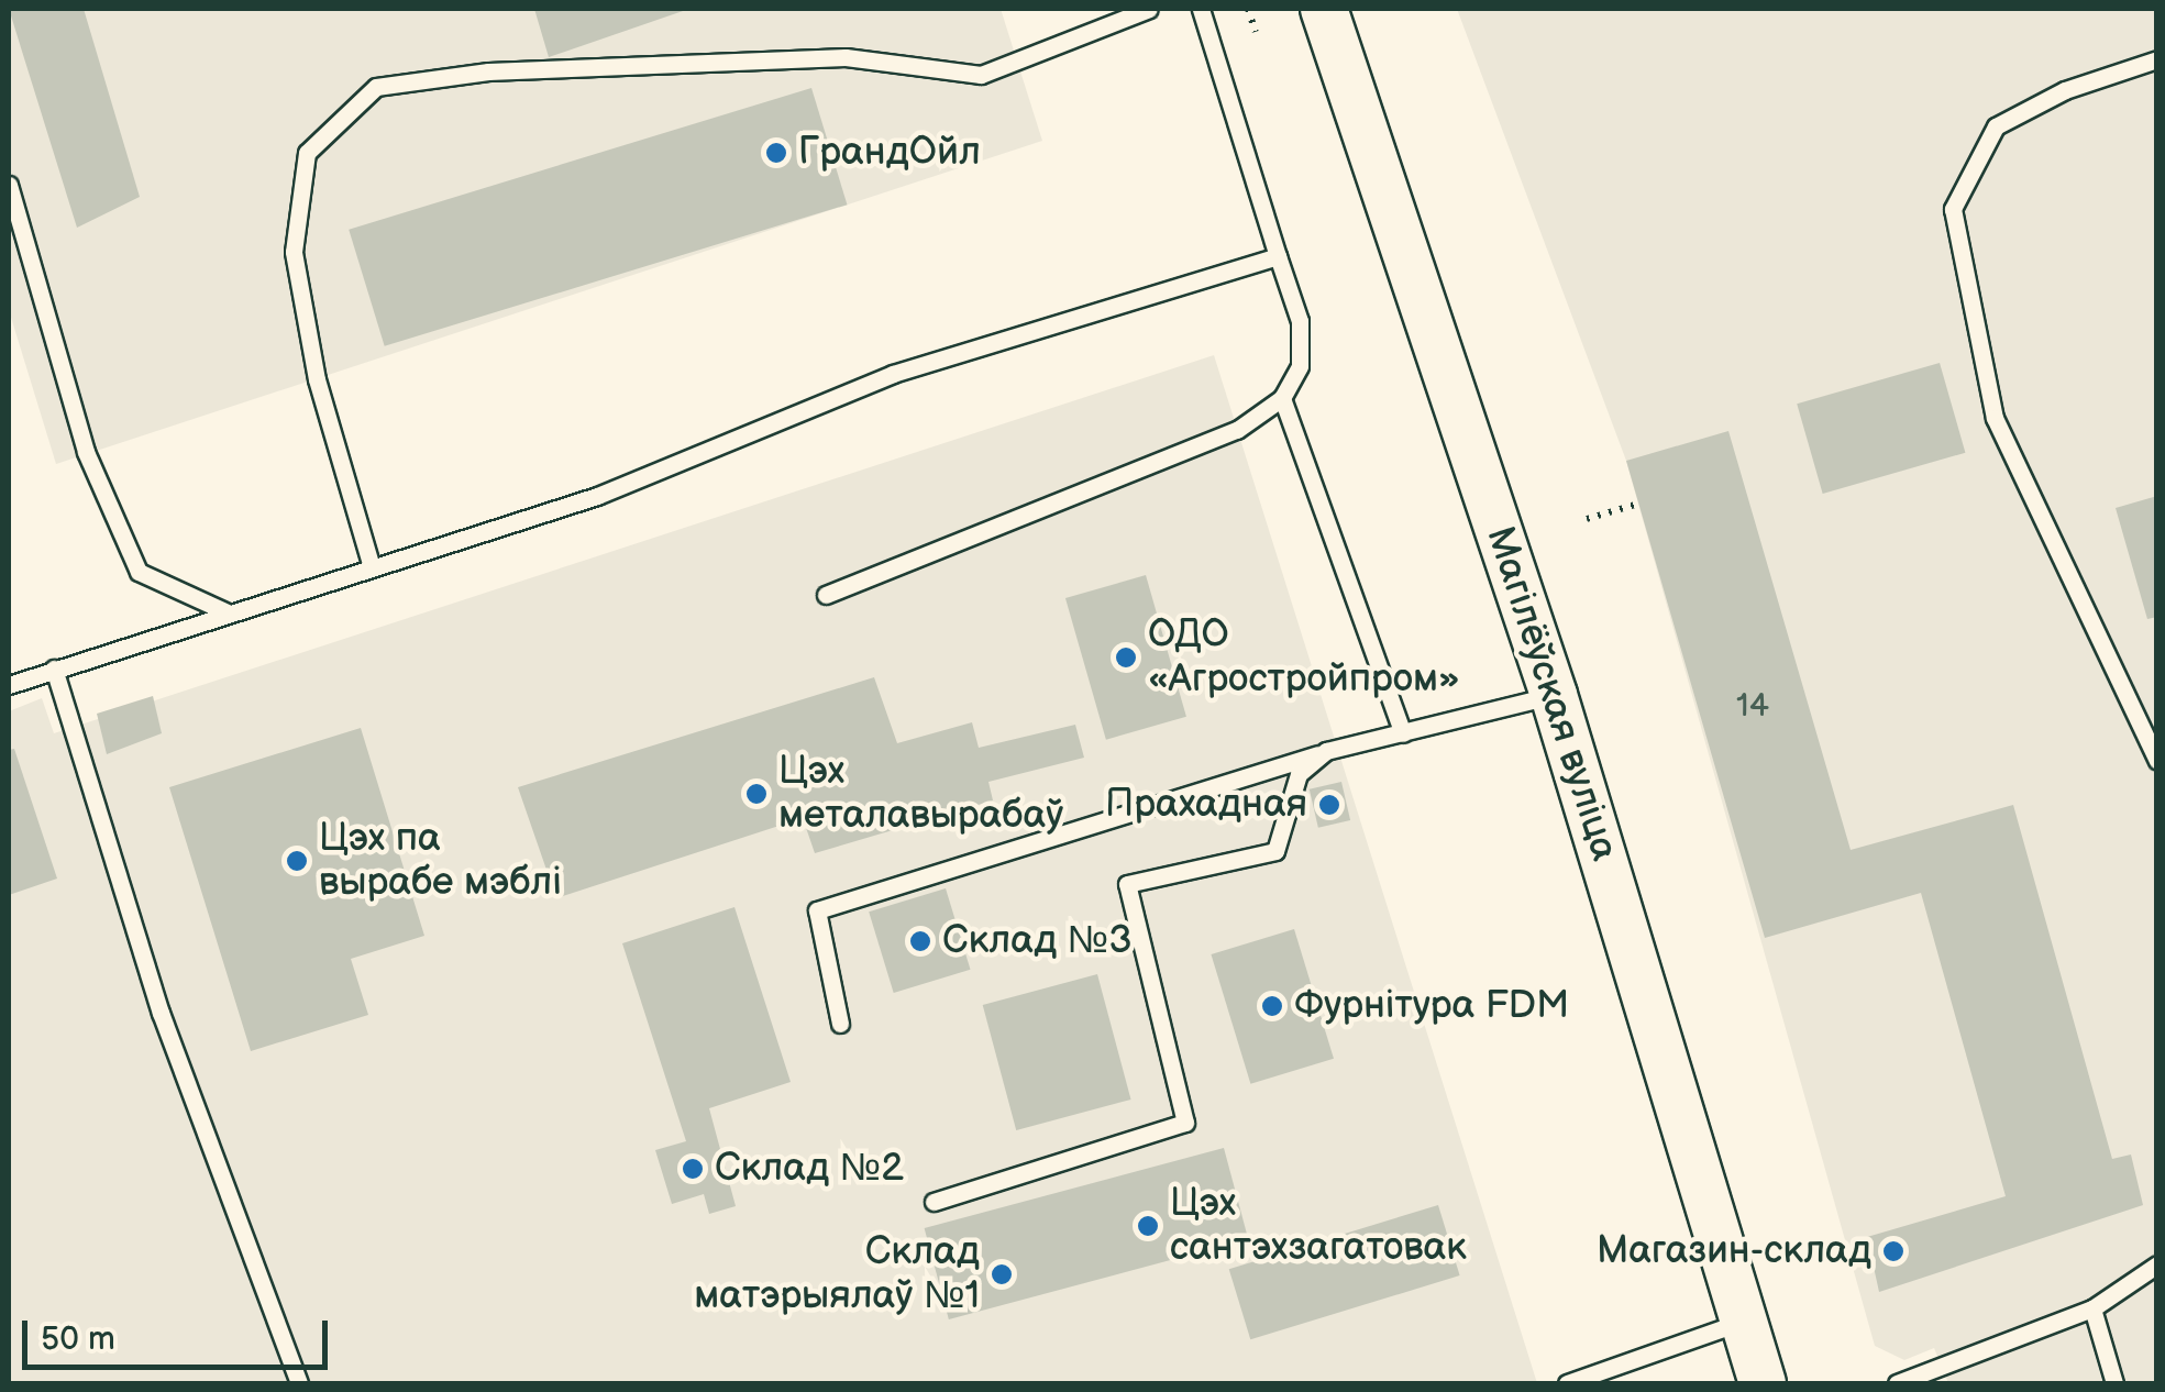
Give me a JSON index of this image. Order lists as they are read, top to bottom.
{
  "streets": {
    "street": ["Магілёўская вуліца"]
  },
  "places": [
    "ГрандОйл",
    "ОДО «Агростройпром»",
    "Цэх металавырабаў",
    "Прахадная",
    "Цэх па вырабе мэблі",
    "Склад №3",
    "Фурнітура FDM",
    "Склад №2",
    "Цэх сантэхзагатовак",
    "Магазин-склад",
    "Склад матэрыялаў №1"
  ],
  "house_numbers": ["14"],
  "scale_bar": "50 m"
}
